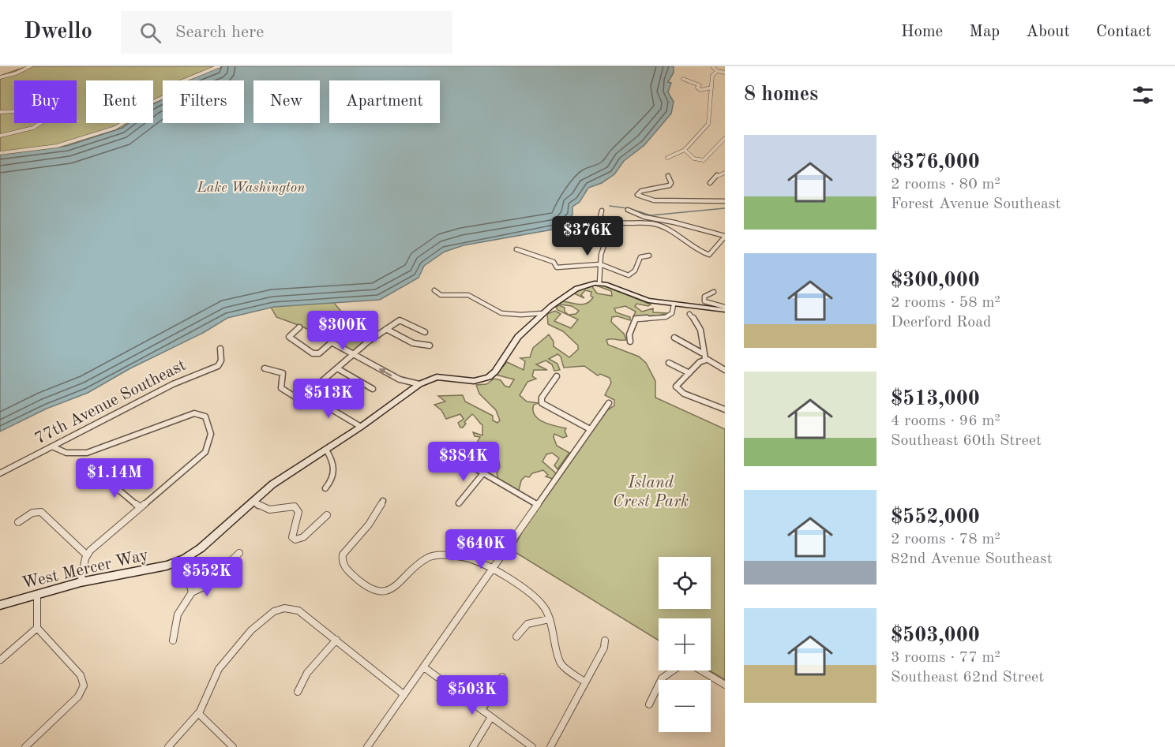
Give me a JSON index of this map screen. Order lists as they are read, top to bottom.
{
  "streets": {
    "street": ["77th Avenue Southeast", "West Mercer Way"]
  },
  "water": ["Lake Washington"],
  "parks": ["Island Crest Park"],
  "page": {
    "header": "Dwello",
    "search": "Search here",
    "nav": [
      "Home",
      "Map",
      "About",
      "Contact"
    ],
    "heading": "8 homes",
    "chip": [
      "Buy",
      "Rent",
      "Filters",
      "New",
      "Apartment"
    ],
    "list": [
      {
        "name": "$376,000",
        "note": "2 rooms · 80 m² · Forest Avenue Southeast"
      },
      {
        "name": "$300,000",
        "note": "2 rooms · 58 m² · Deerford Road"
      },
      {
        "name": "$513,000",
        "note": "4 rooms · 96 m² · Southeast 60th Street"
      },
      {
        "name": "$552,000",
        "note": "2 rooms · 78 m² · 82nd Avenue Southeast"
      },
      {
        "name": "$503,000",
        "note": "3 rooms · 77 m² · Southeast 62nd Street"
      }
    ],
    "price": [
      "$376K",
      "$300K",
      "$513K",
      "$384K",
      "$1.14M",
      "$640K",
      "$552K",
      "$503K"
    ],
    "map_buttons": ["+", "−"]
  }
}
